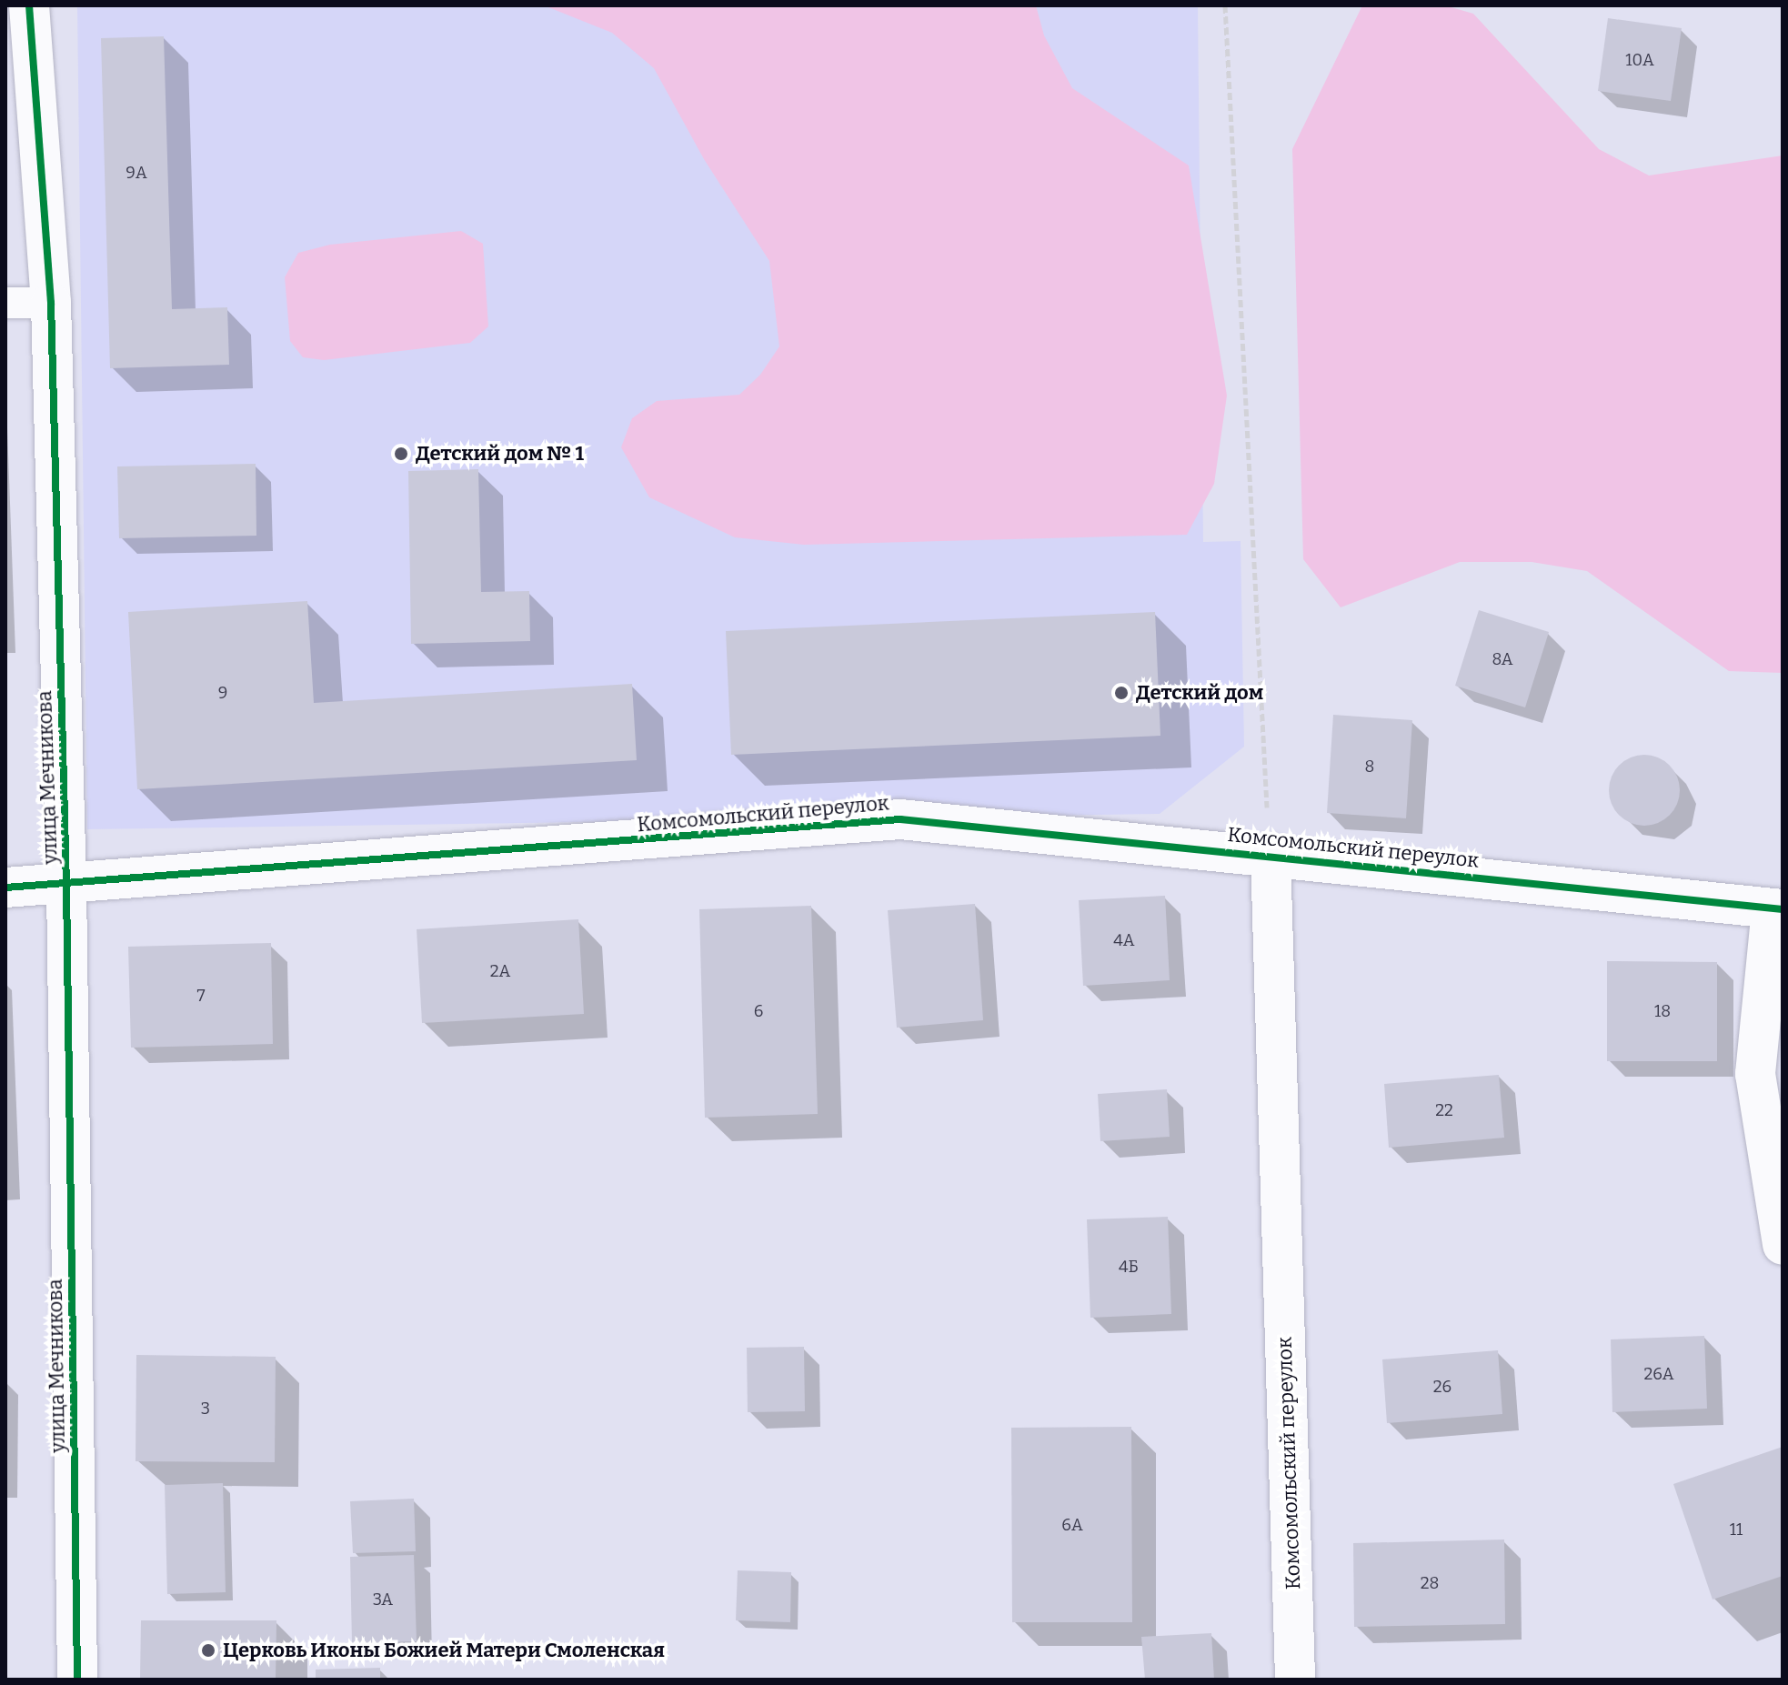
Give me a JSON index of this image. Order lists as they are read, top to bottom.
{
  "streets": {
    "street": ["улица Мечникова", "Комсомольский переулок"]
  },
  "crossings": [
    ["улица Мечникова", "Комсомольский переулок"]
  ],
  "places": ["Детский дом № 1", "Детский дом", "Церковь Иконы Божией Матери Смоленская"],
  "house_numbers": [
    "10А",
    "9А",
    "8А",
    "9",
    "8",
    "4А",
    "2А",
    "7",
    "6",
    "18",
    "22",
    "4Б",
    "26А",
    "26",
    "3",
    "6А",
    "11",
    "28",
    "3А"
  ]
}
